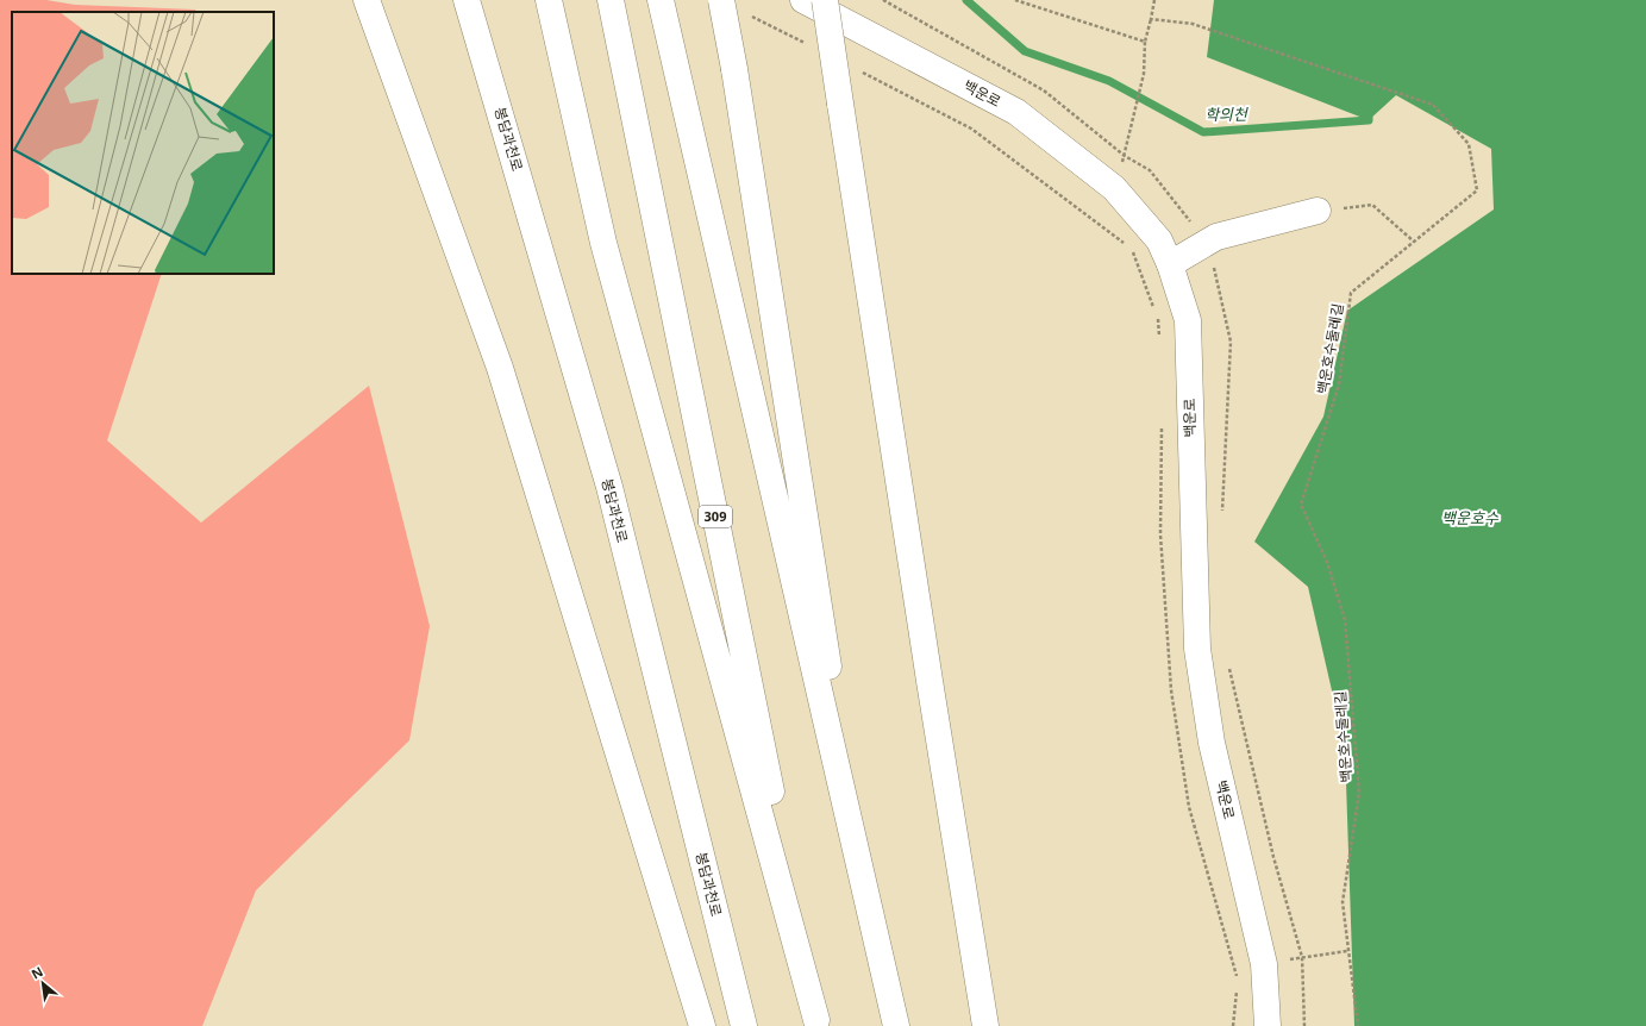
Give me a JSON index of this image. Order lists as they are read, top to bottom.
{
  "streets": {
    "main road": ["백운로", "봉담과천로", "309"],
    "path": ["백운호수둘레길"]
  },
  "water": ["학의천", "백운호수"],
  "north": "top left"
}
